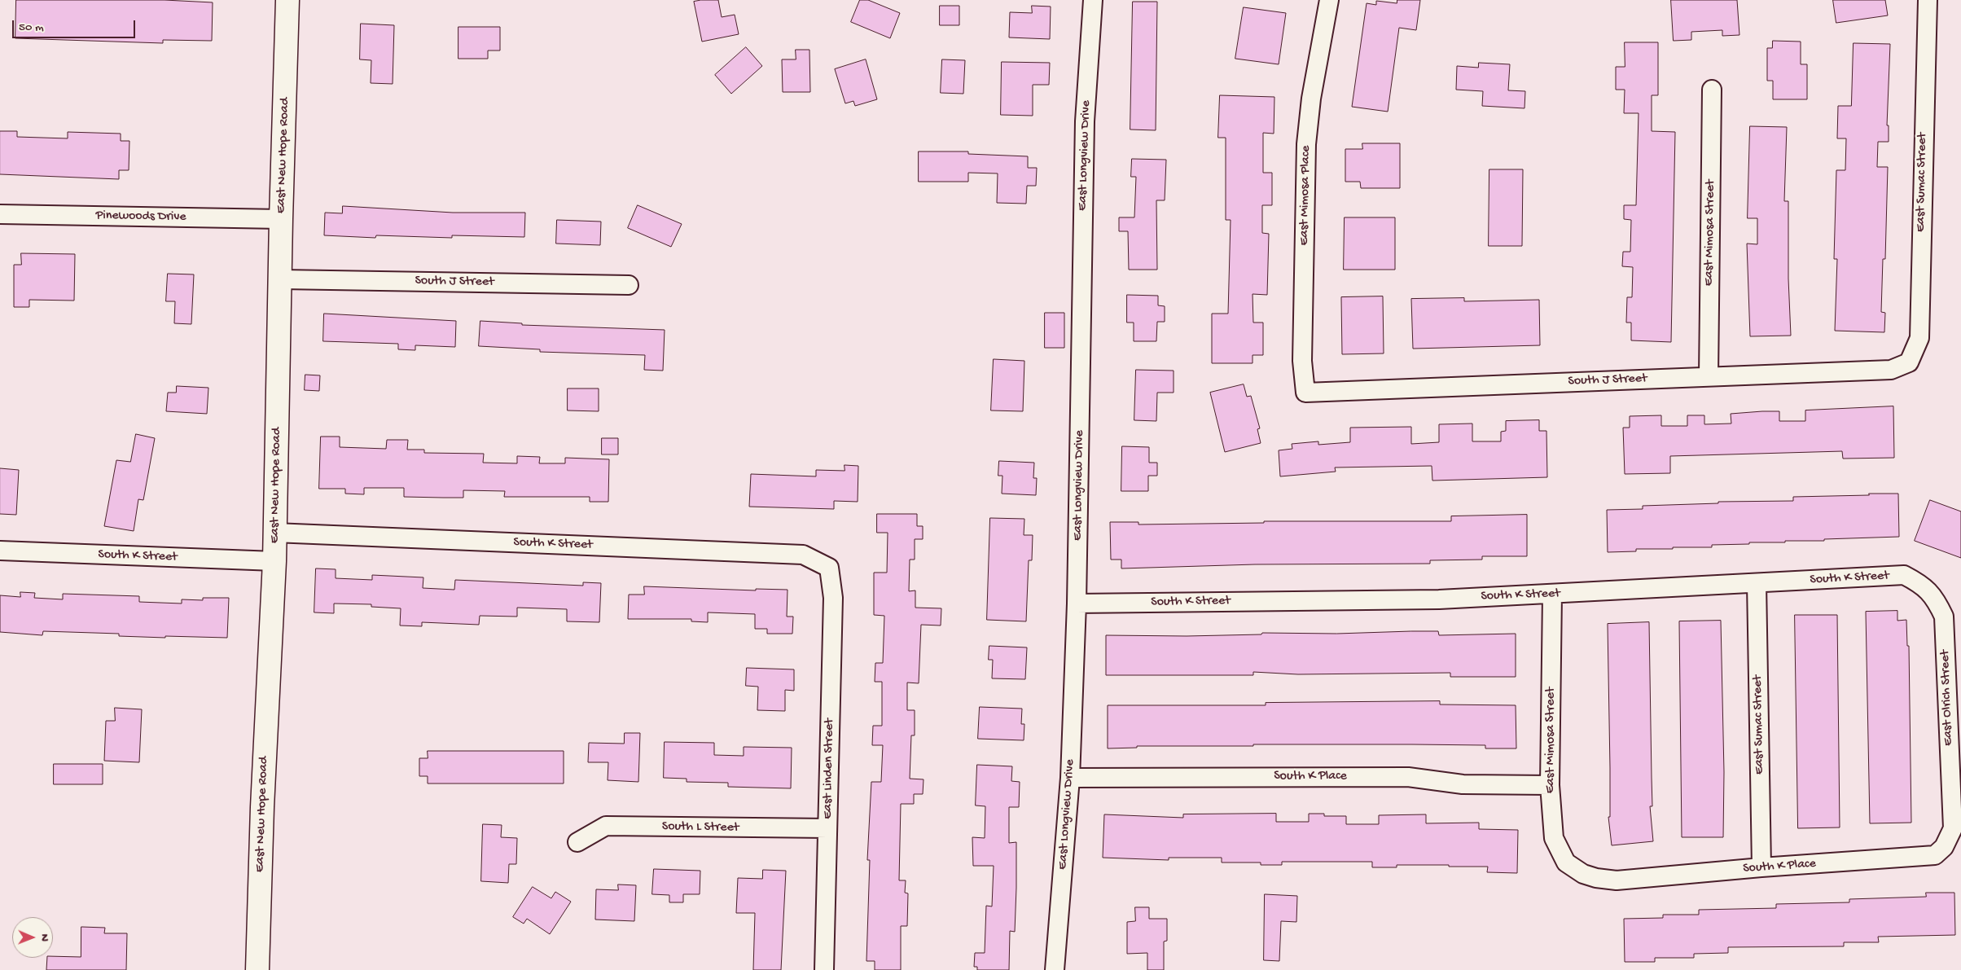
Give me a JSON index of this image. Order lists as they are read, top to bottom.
{
  "streets": {
    "street": [
      "East New Hope Road",
      "East Longview Drive",
      "East Sumac Street",
      "East Mimosa Place",
      "Pinewoods Drive",
      "East Mimosa Street",
      "South J Street",
      "South K Street",
      "East Olrich Street",
      "East Linden Street",
      "South K Place",
      "South L Street"
    ]
  },
  "crossings": [
    ["East New Hope Road", "Pinewoods Drive"],
    ["East New Hope Road", "South J Street"],
    ["East New Hope Road", "South K Street"],
    ["East Longview Drive", "South K Street"],
    ["East Longview Drive", "South K Place"],
    ["East Sumac Street", "South J Street"],
    ["East Sumac Street", "South K Street"],
    ["East Sumac Street", "South K Place"],
    ["East Mimosa Place", "South J Street"],
    ["East Mimosa Street", "South J Street"],
    ["East Mimosa Street", "South K Street"],
    ["East Mimosa Street", "South K Place"],
    ["South K Street", "East Olrich Street"],
    ["South K Street", "East Linden Street"],
    ["East Olrich Street", "South K Place"],
    ["East Linden Street", "South L Street"]
  ],
  "scale_bar": "50 m",
  "north": "right"
}
